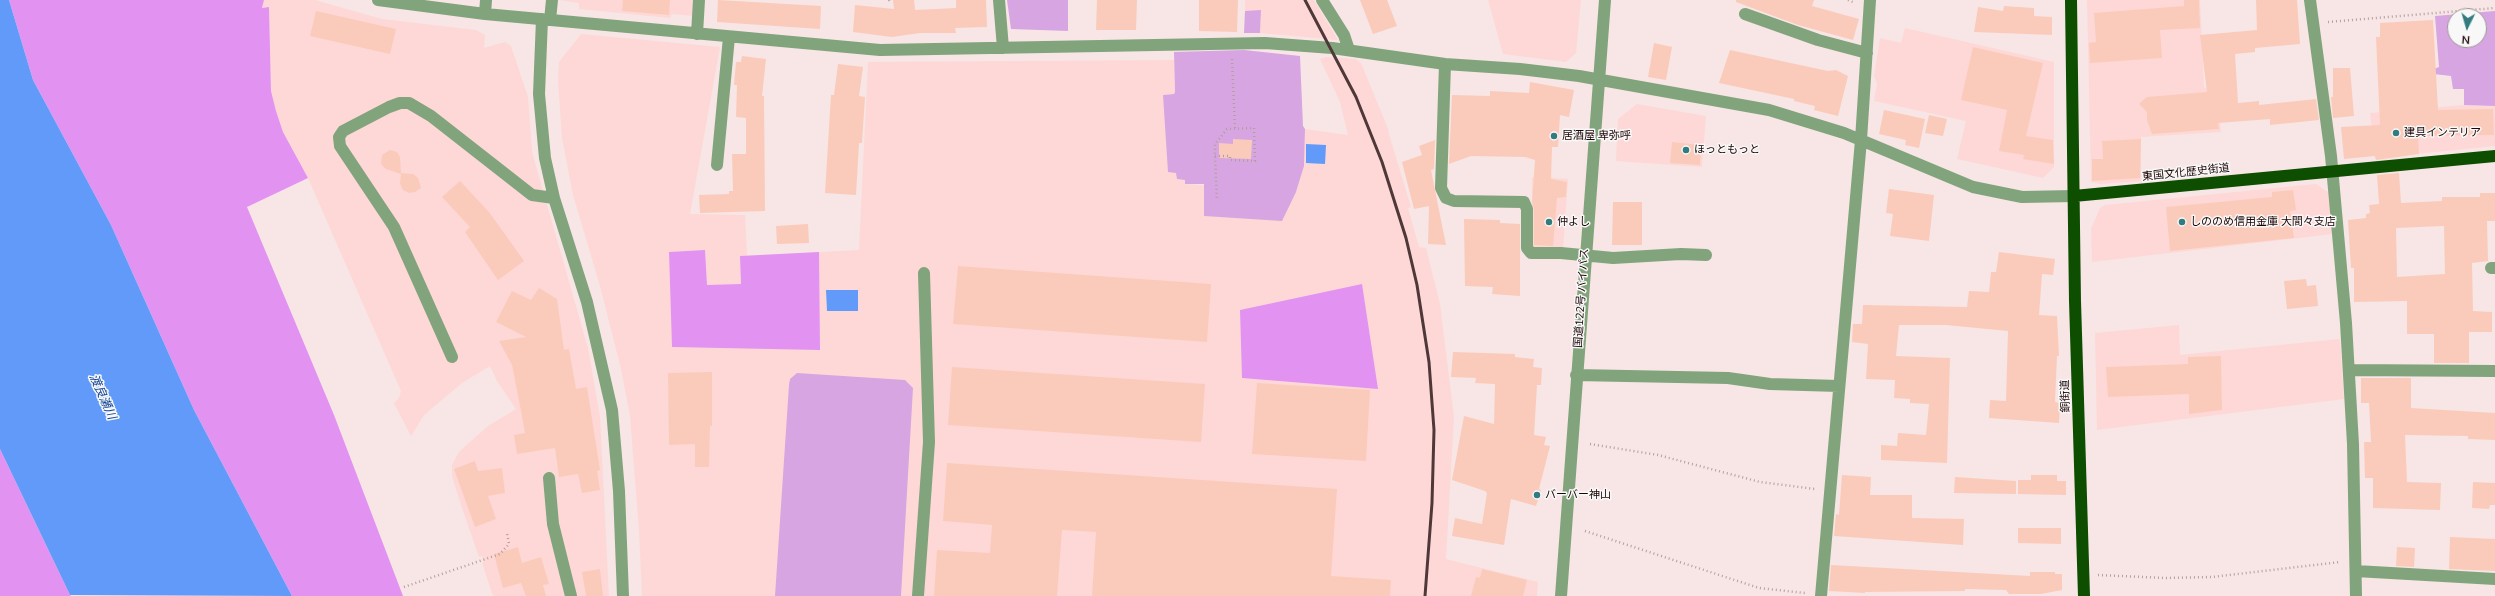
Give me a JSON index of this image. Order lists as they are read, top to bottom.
{
  "streets": {
    "highway": ["東国文化歴史街道", "銅街道"],
    "street": ["国道122号 バイパス"]
  },
  "crossings": [
    ["東国文化歴史街道", "銅街道"]
  ],
  "water": ["渡良瀬川"],
  "places": [
    "建具インテリア",
    "居酒屋 卑弥呼",
    "ほっともっと",
    "仲よし",
    "しののめ信用金庫 大間々支店",
    "バーバー神山"
  ],
  "north": "bottom"
}
